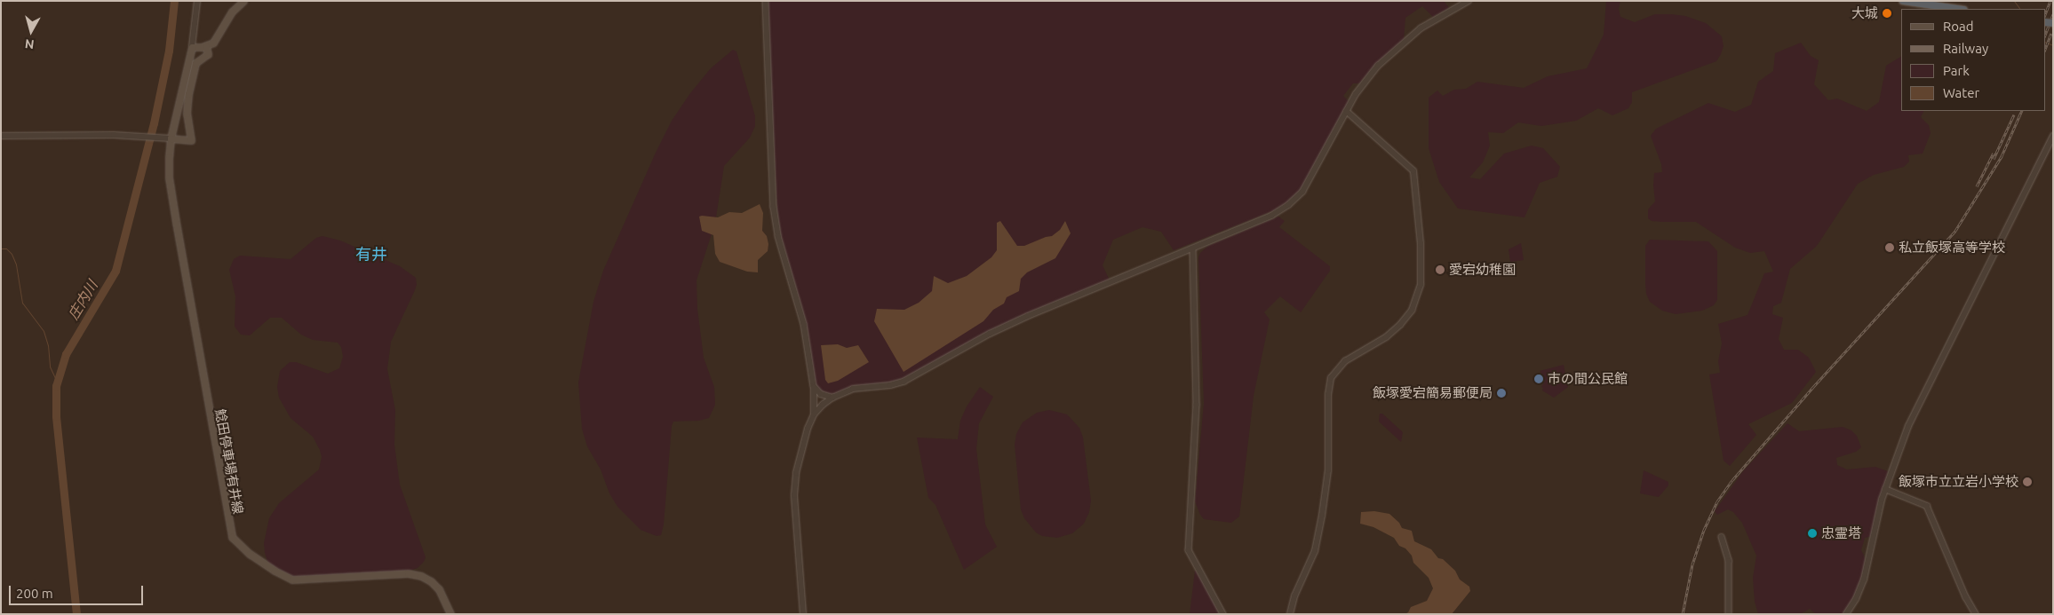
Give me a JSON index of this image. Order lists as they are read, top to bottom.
{
  "streets": {
    "main road": ["鯰田停車場有井線"]
  },
  "districts": ["有井"],
  "water": ["庄内川"],
  "places": [
    "大城",
    "私立飯塚高等学校",
    "愛宕幼稚園",
    "市の間公民館",
    "飯塚愛宕簡易郵便局",
    "飯塚市立立岩小学校",
    "忠霊塔"
  ],
  "legend": [
    "Road",
    "Railway",
    "Park",
    "Water"
  ],
  "scale_bar": "200 m",
  "north": "bottom"
}
